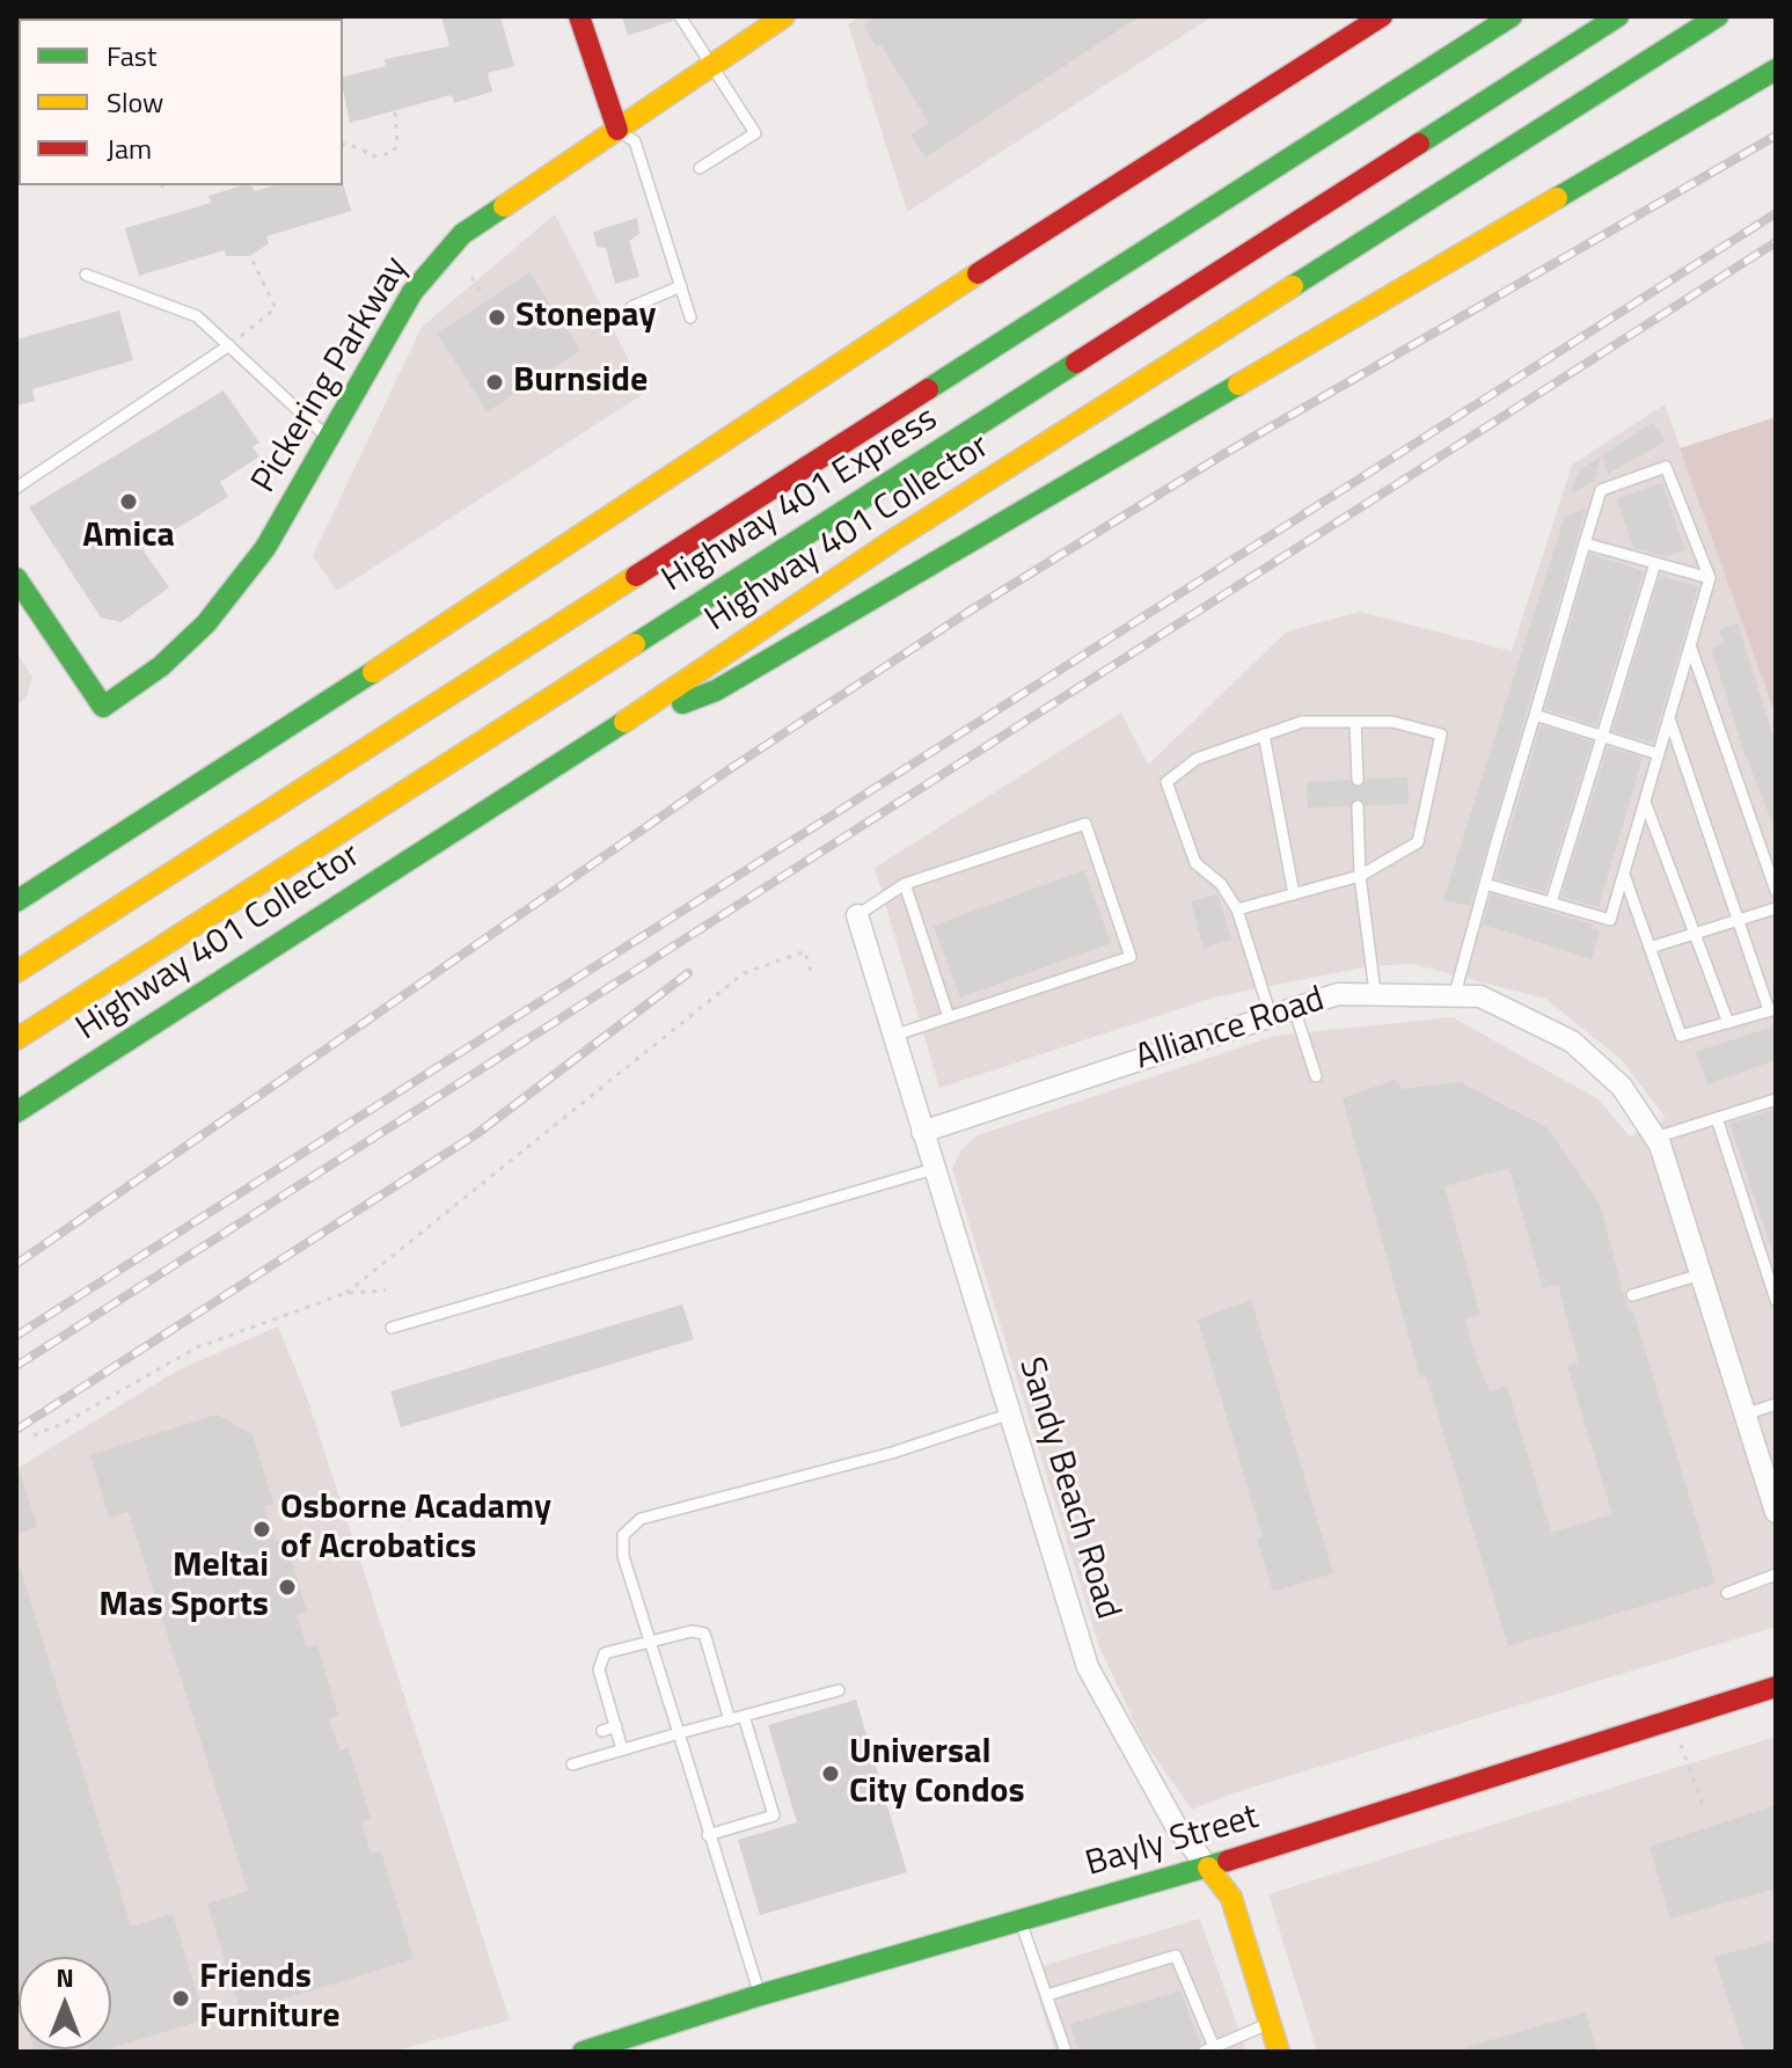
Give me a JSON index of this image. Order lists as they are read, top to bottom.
{
  "streets": {
    "main road": [
      "Pickering Parkway",
      "Highway 401 Express",
      "Highway 401 Collector",
      "Sandy Beach Road",
      "Bayly Street"
    ],
    "street": ["Alliance Road"]
  },
  "crossings": [
    ["Alliance Road", "Sandy Beach Road"],
    ["Sandy Beach Road", "Bayly Street"]
  ],
  "places": [
    "Stonepay",
    "Burnside",
    "Amica",
    "Osborne Acadamy of Acrobatics",
    "Meltai Mas Sports",
    "Universal City Condos",
    "Friends Furniture"
  ],
  "legend": ["Fast", "Slow", "Jam"],
  "north": "top"
}
